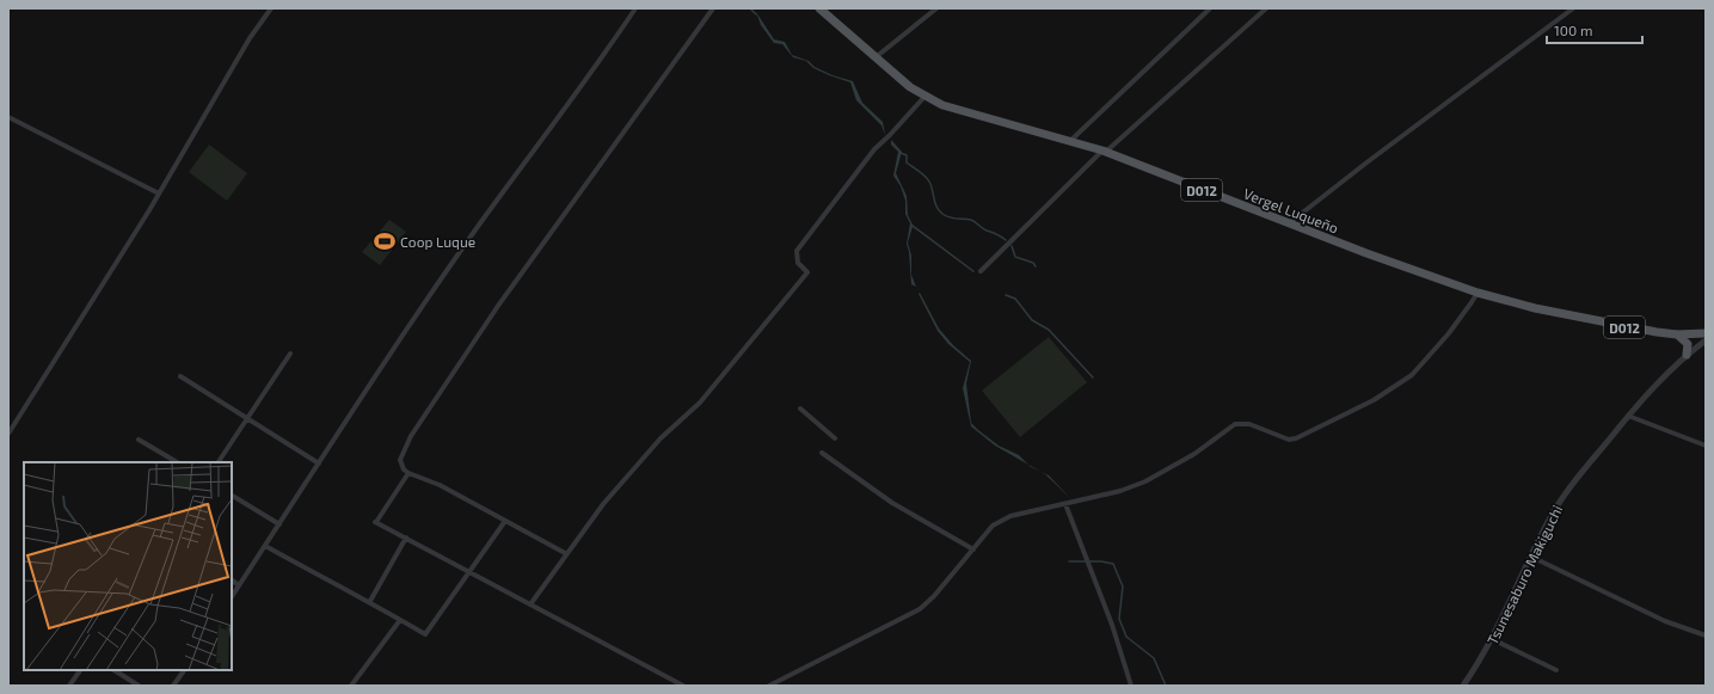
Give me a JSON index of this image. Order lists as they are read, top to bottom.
{
  "streets": {
    "main road": ["D012", "Vergel Luqueño"],
    "street": ["Tsunesaburo Makiguchi"]
  },
  "places": {
    "sports": ["Coop Luque"]
  },
  "scale_bar": "100 m"
}
